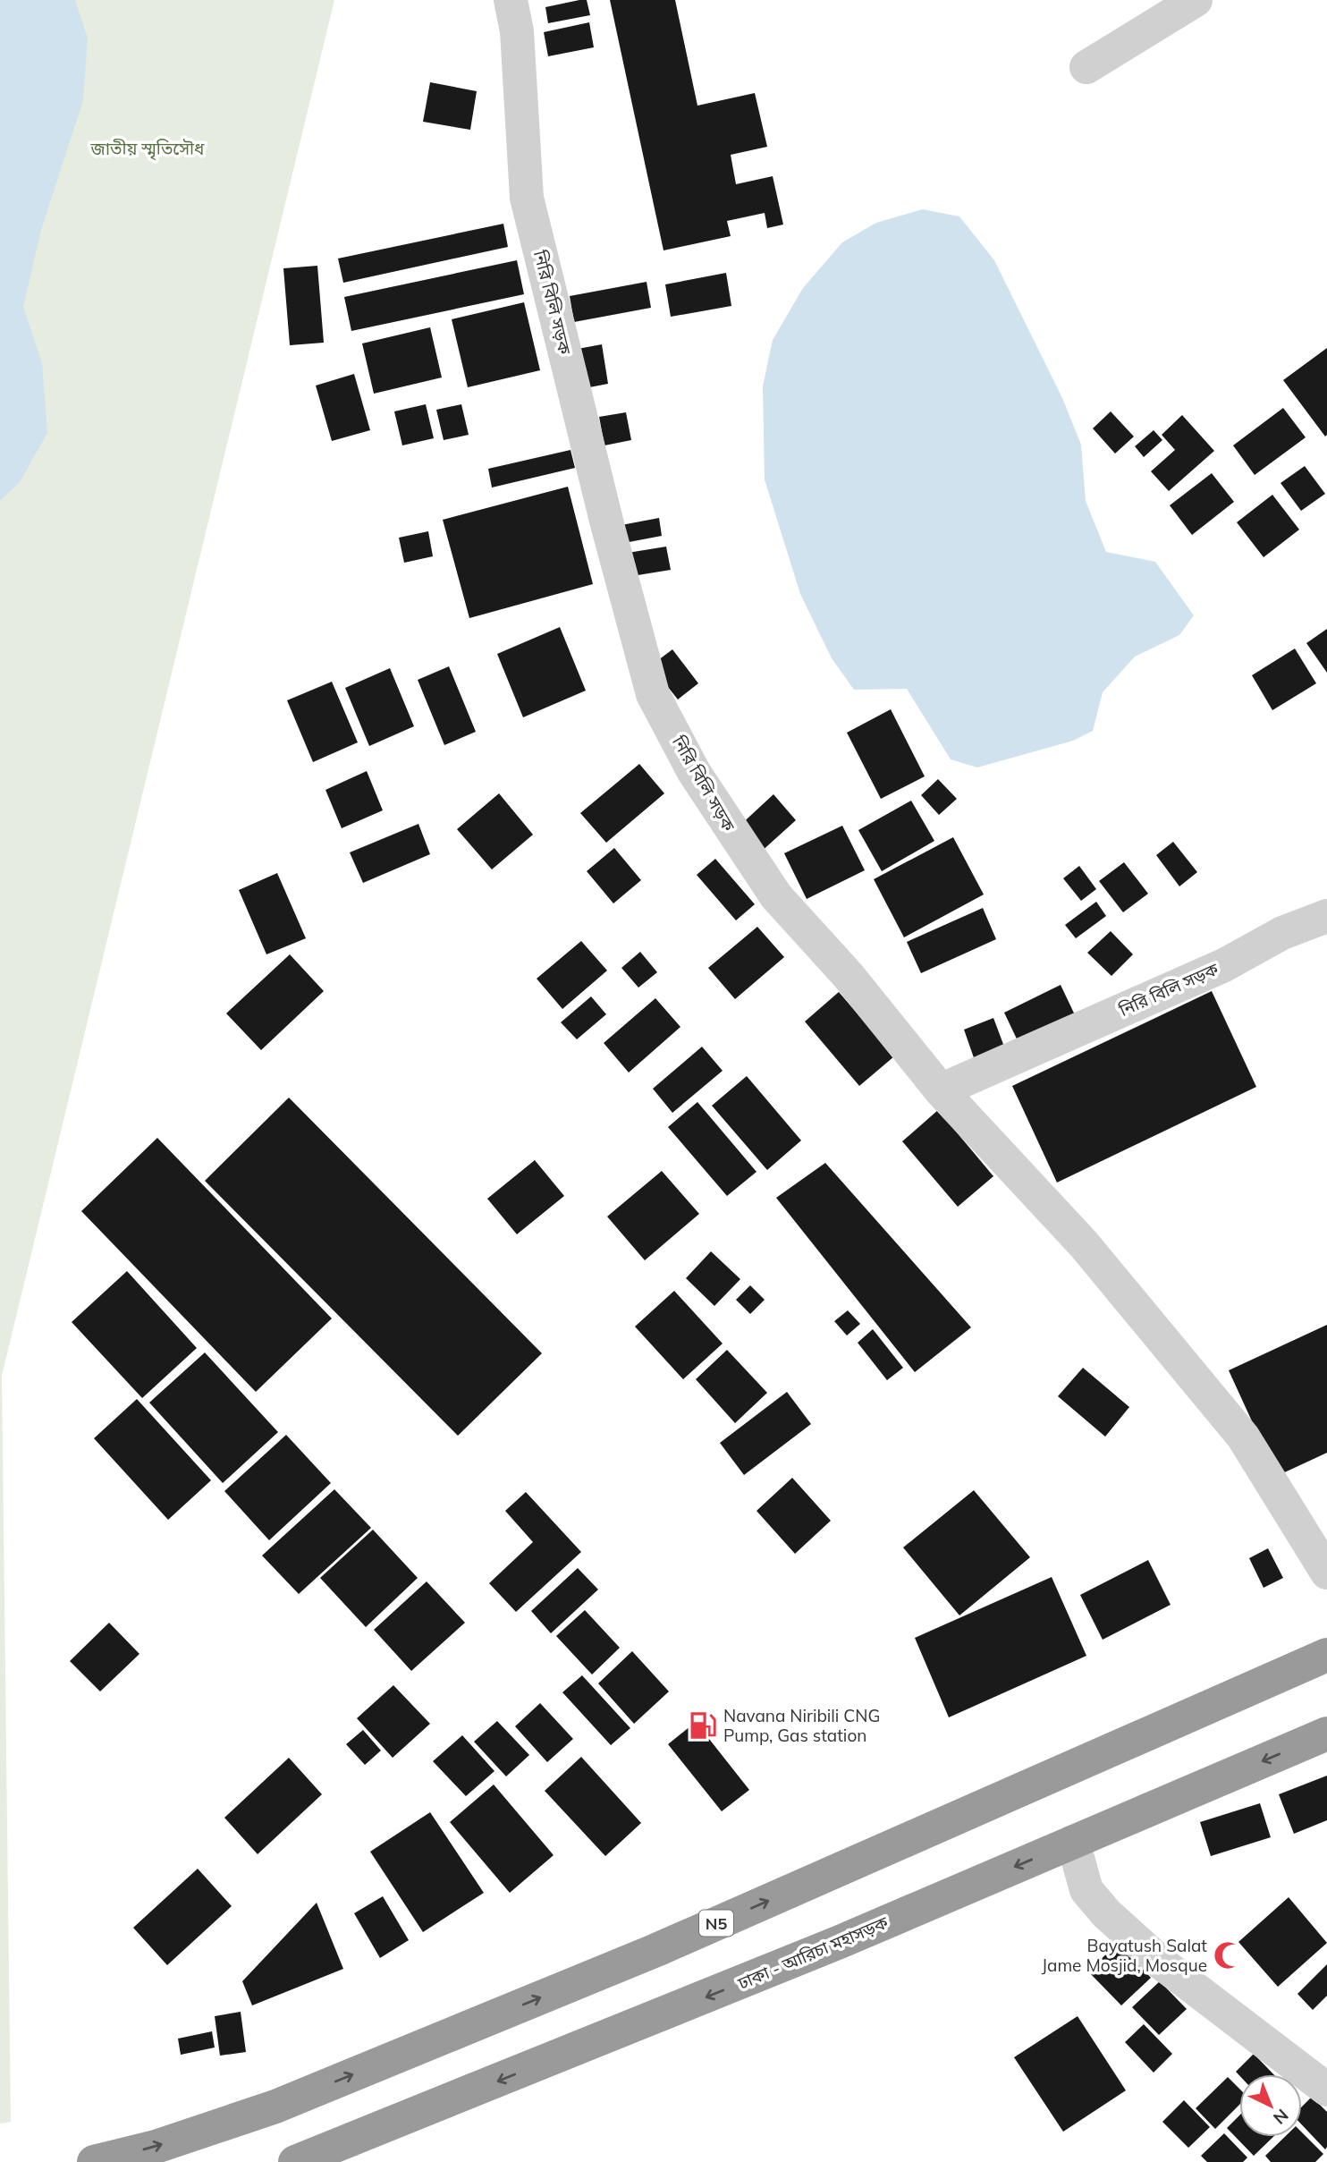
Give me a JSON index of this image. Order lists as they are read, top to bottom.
{
  "streets": {
    "highway": ["N5", "ঢাকা - আরিচা মহাসড়ক"],
    "street": ["নিরি বিলি সড়ক"]
  },
  "parks": ["জাতীয় স্মৃতিসৌধ"],
  "places": {
    "fuel station": ["Navana Niribili CNG Pump, Gas station"],
    "mosque": ["Bayatush Salat Jame Mosjid, Mosque"]
  },
  "north": "bottom right"
}
